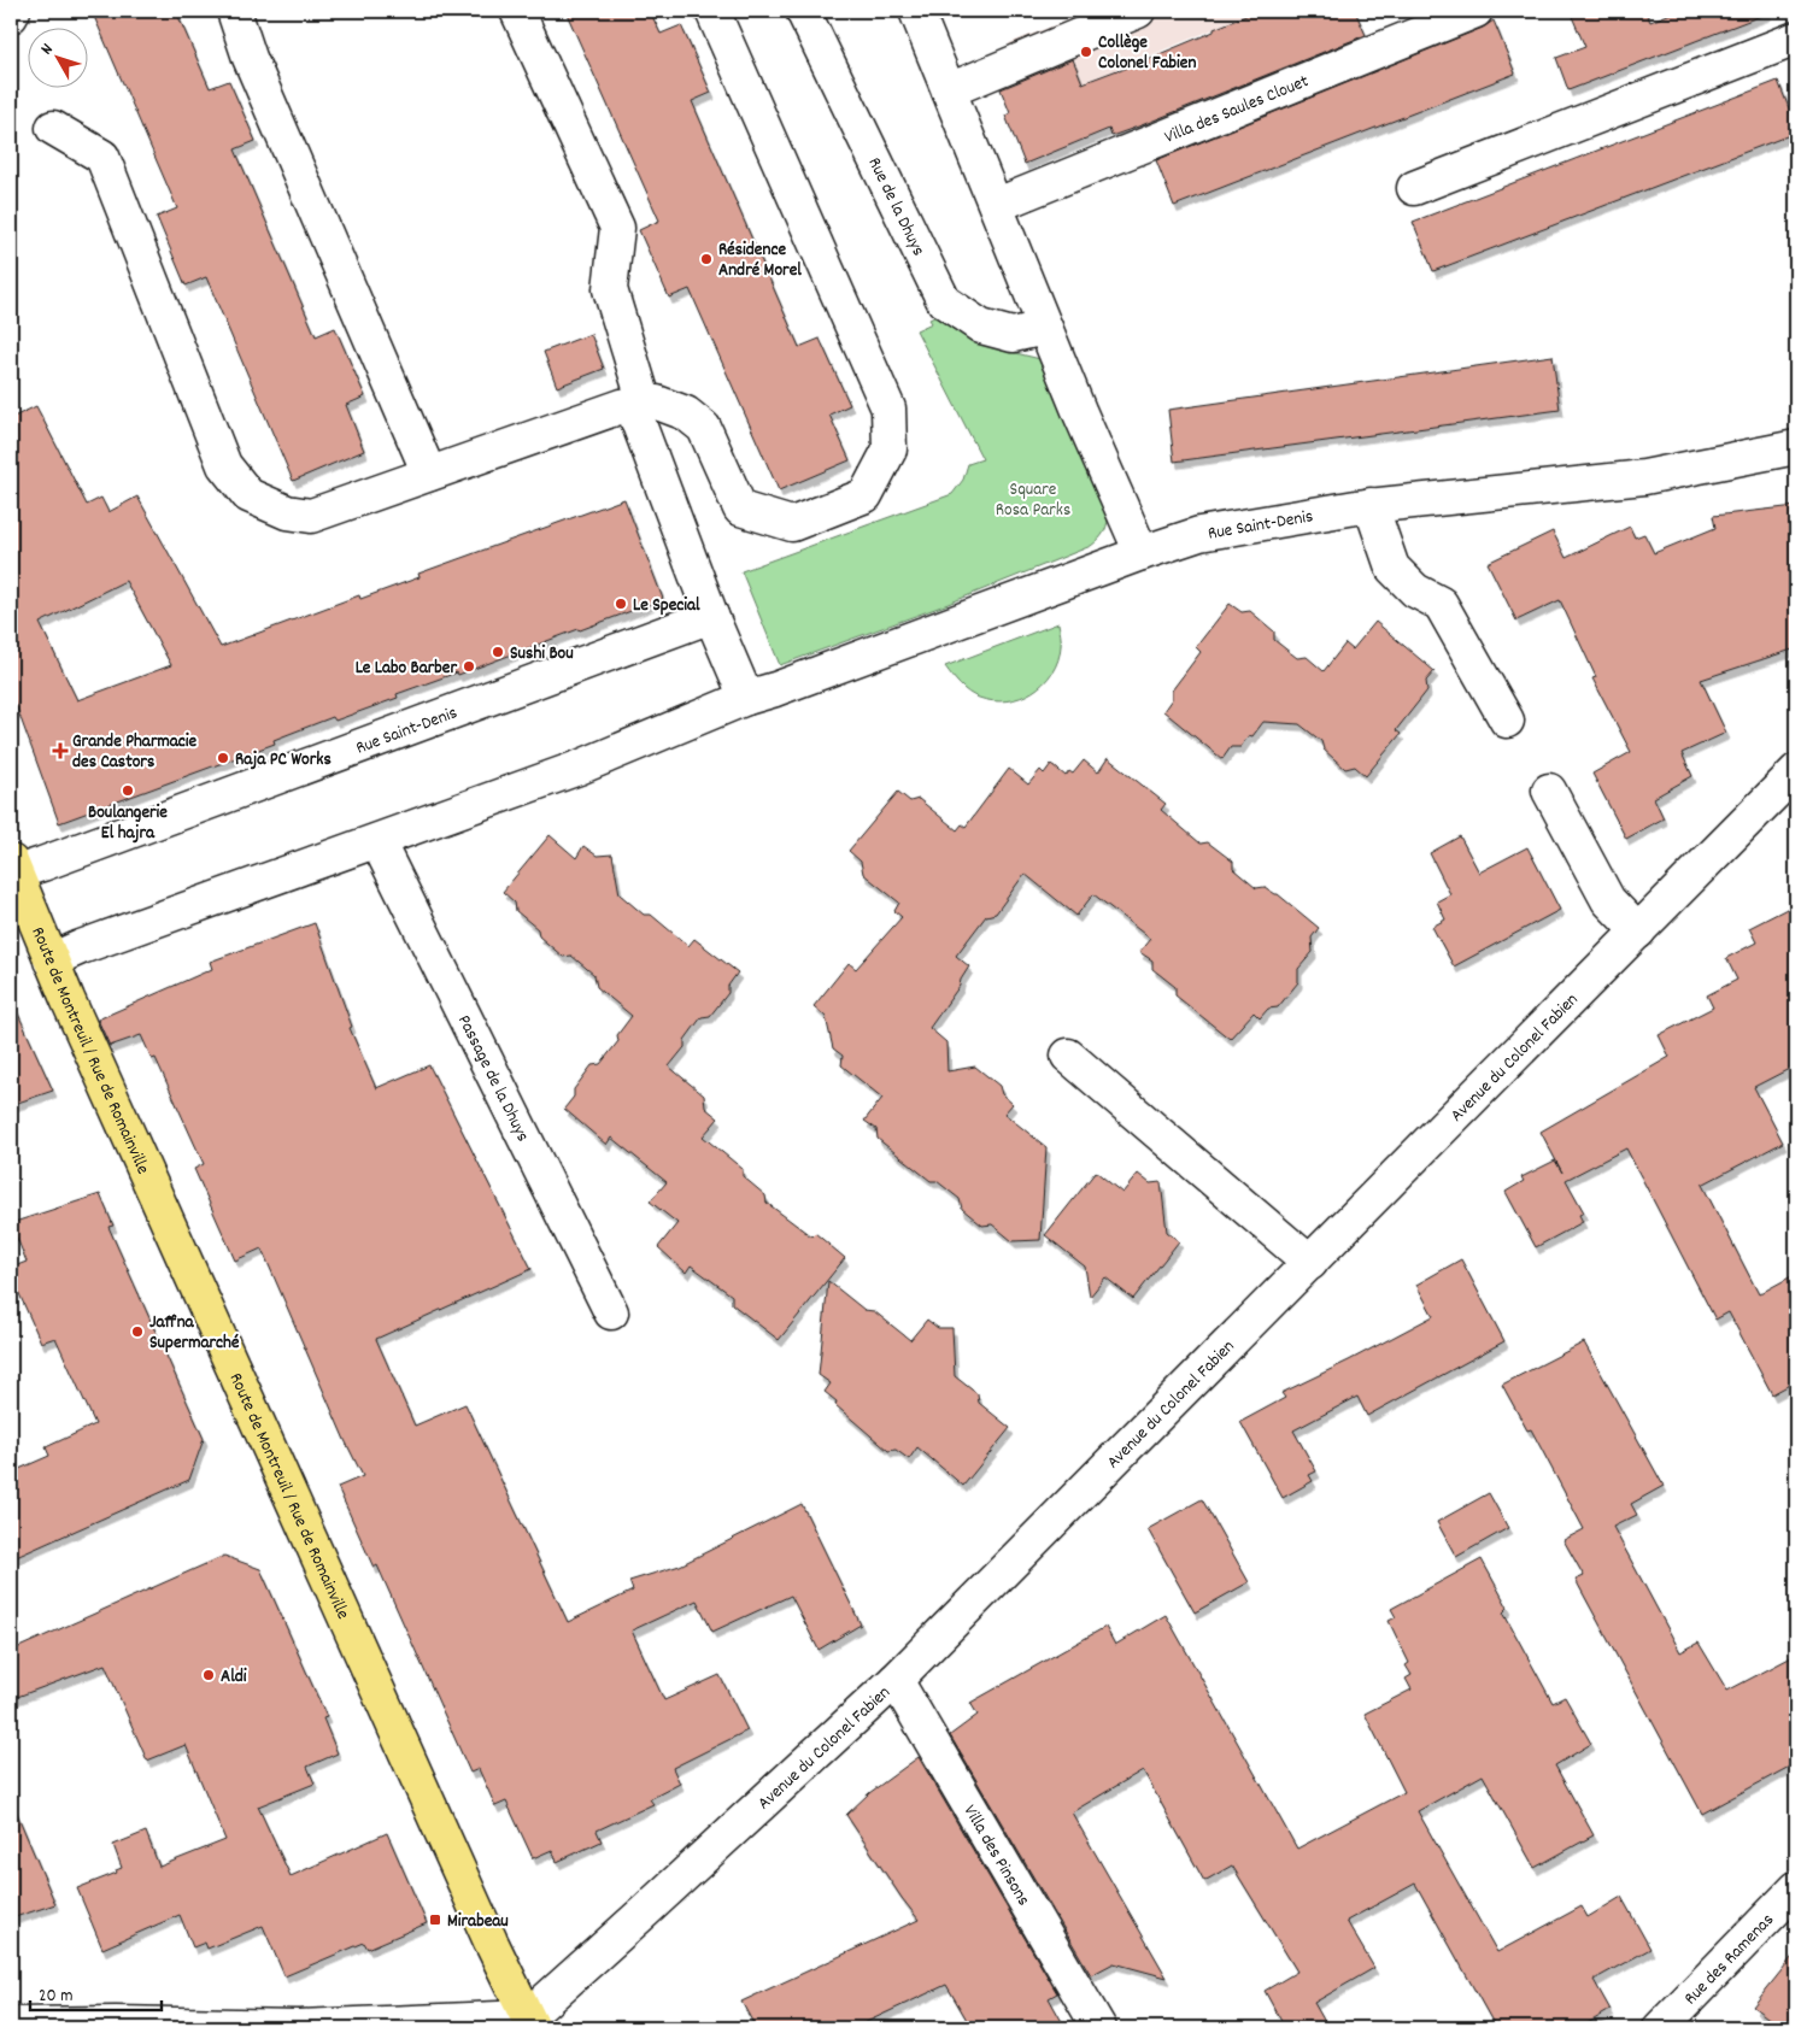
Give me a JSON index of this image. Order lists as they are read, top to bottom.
{
  "streets": {
    "main road": ["Route de Montreuil / Rue de Romainville"],
    "street": [
      "Villa des Saules Clouet",
      "Rue de la Dhuys",
      "Rue Saint-Denis",
      "Avenue du Colonel Fabien",
      "Passage de la Dhuys",
      "Villa des Pinsons",
      "Rue des Ramenas"
    ]
  },
  "crossings": [
    ["Rue Saint-Denis", "Route de Montreuil / Rue de Romainville"],
    ["Rue Saint-Denis", "Passage de la Dhuys"],
    ["Route de Montreuil / Rue de Romainville", "Avenue du Colonel Fabien"],
    ["Avenue du Colonel Fabien", "Villa des Pinsons"]
  ],
  "parks": ["Square Rosa Parks"],
  "places": {
    "other": [
      "Collège Colonel Fabien",
      "Résidence André Morel",
      "Le Special",
      "Sushi Bou",
      "Le Labo Barber",
      "Raja PC Works",
      "Boulangerie El hajra",
      "Jaffna Supermarché",
      "Aldi"
    ],
    "health": ["Grande Pharmacie des Castors"],
    "transit": ["Mirabeau"]
  },
  "scale_bar": "20 m",
  "north": "top left"
}
